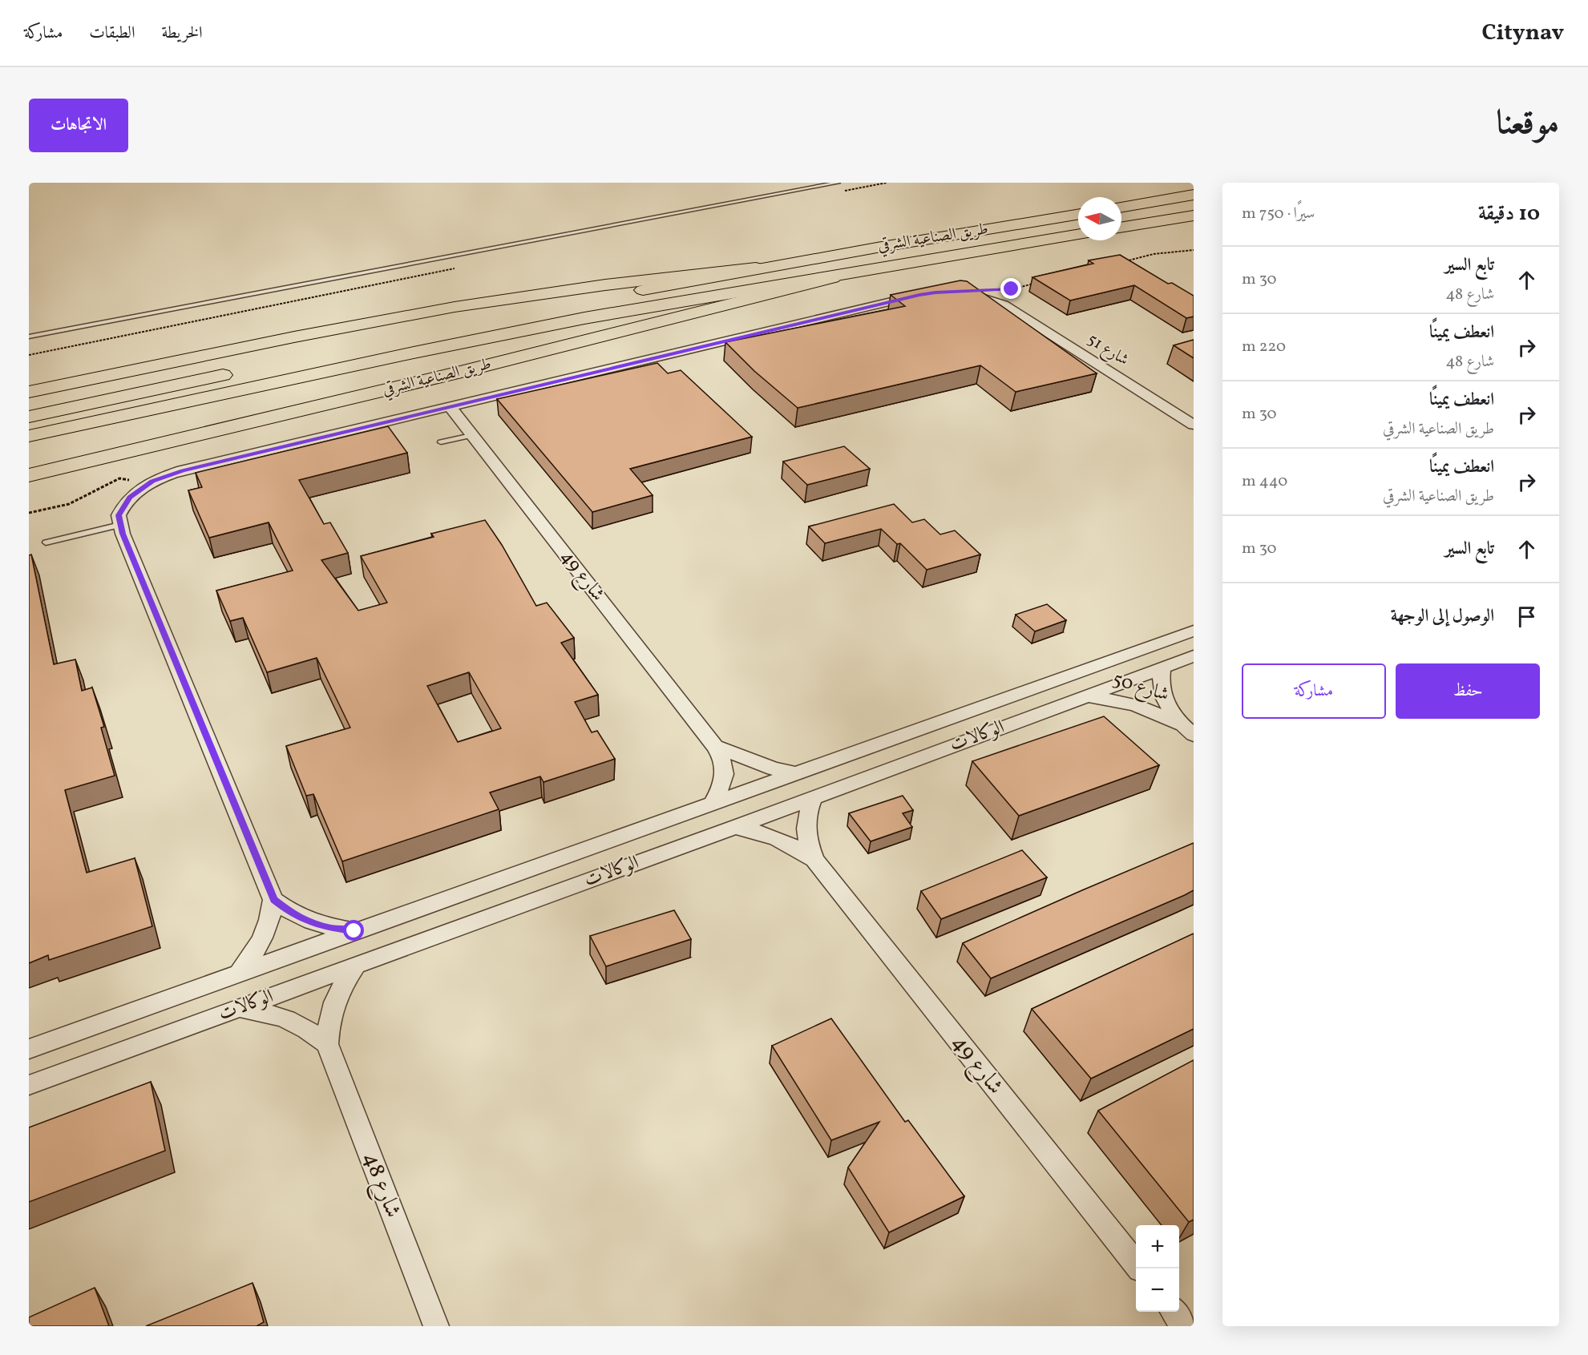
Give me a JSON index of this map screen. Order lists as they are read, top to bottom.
{
  "streets": {
    "main road": ["طريق الصناعية الشرقي"],
    "street": [
      "شارع 51",
      "شارع 49",
      "شارع 50",
      "الوكالات",
      "شارع 48"
    ]
  },
  "crossings": [
    ["طريق الصناعية الشرقي", "شارع 49"],
    ["شارع 49", "الوكالات"],
    ["شارع 50", "الوكالات"],
    ["الوكالات", "شارع 48"]
  ],
  "north": "left",
  "page": {
    "header": "Citynav",
    "nav": ["الخريطة", "الطبقات", "مشاركة"],
    "title": "موقعنا",
    "buttons": [
      "الاتجاهات",
      ["حفظ", "مشاركة"]
    ],
    "heading": ["10 دقيقة", "سيرًا · 750 m"],
    "list": [
      ["تابع السير", "شارع 48", "30 m"],
      ["انعطف يمينًا", "شارع 48", "220 m"],
      ["انعطف يمينًا", "طريق الصناعية الشرقي", "30 m"],
      ["انعطف يمينًا", "طريق الصناعية الشرقي", "440 m"],
      ["تابع السير", "30 m"],
      "الوصول إلى الوجهة"
    ],
    "map_buttons": ["+", "−"]
  }
}
